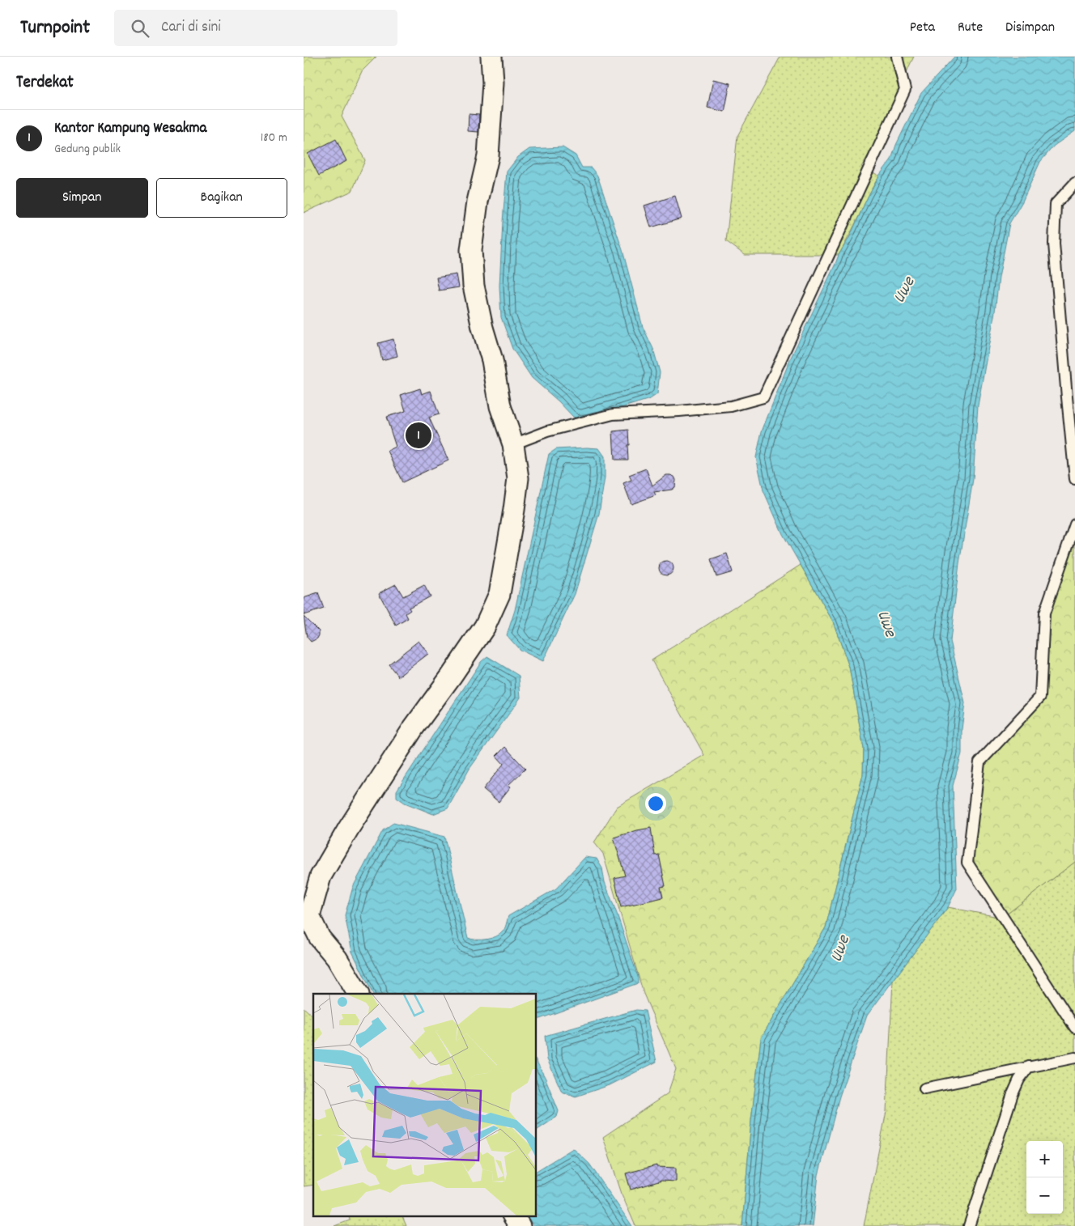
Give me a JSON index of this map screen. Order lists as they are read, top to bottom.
{
  "water": ["Uwe"],
  "page": {
    "header": "Turnpoint",
    "search": "Cari di sini",
    "nav": ["Peta", "Rute", "Disimpan"],
    "heading": "Terdekat",
    "list": [
      {
        "mark": "1",
        "name": "Kantor Kampung Wesakma",
        "note": "Gedung publik",
        "value": "180 m"
      }
    ],
    "buttons": ["Simpan", "Bagikan"],
    "pins": "1",
    "map_buttons": ["+", "−"]
  }
}
